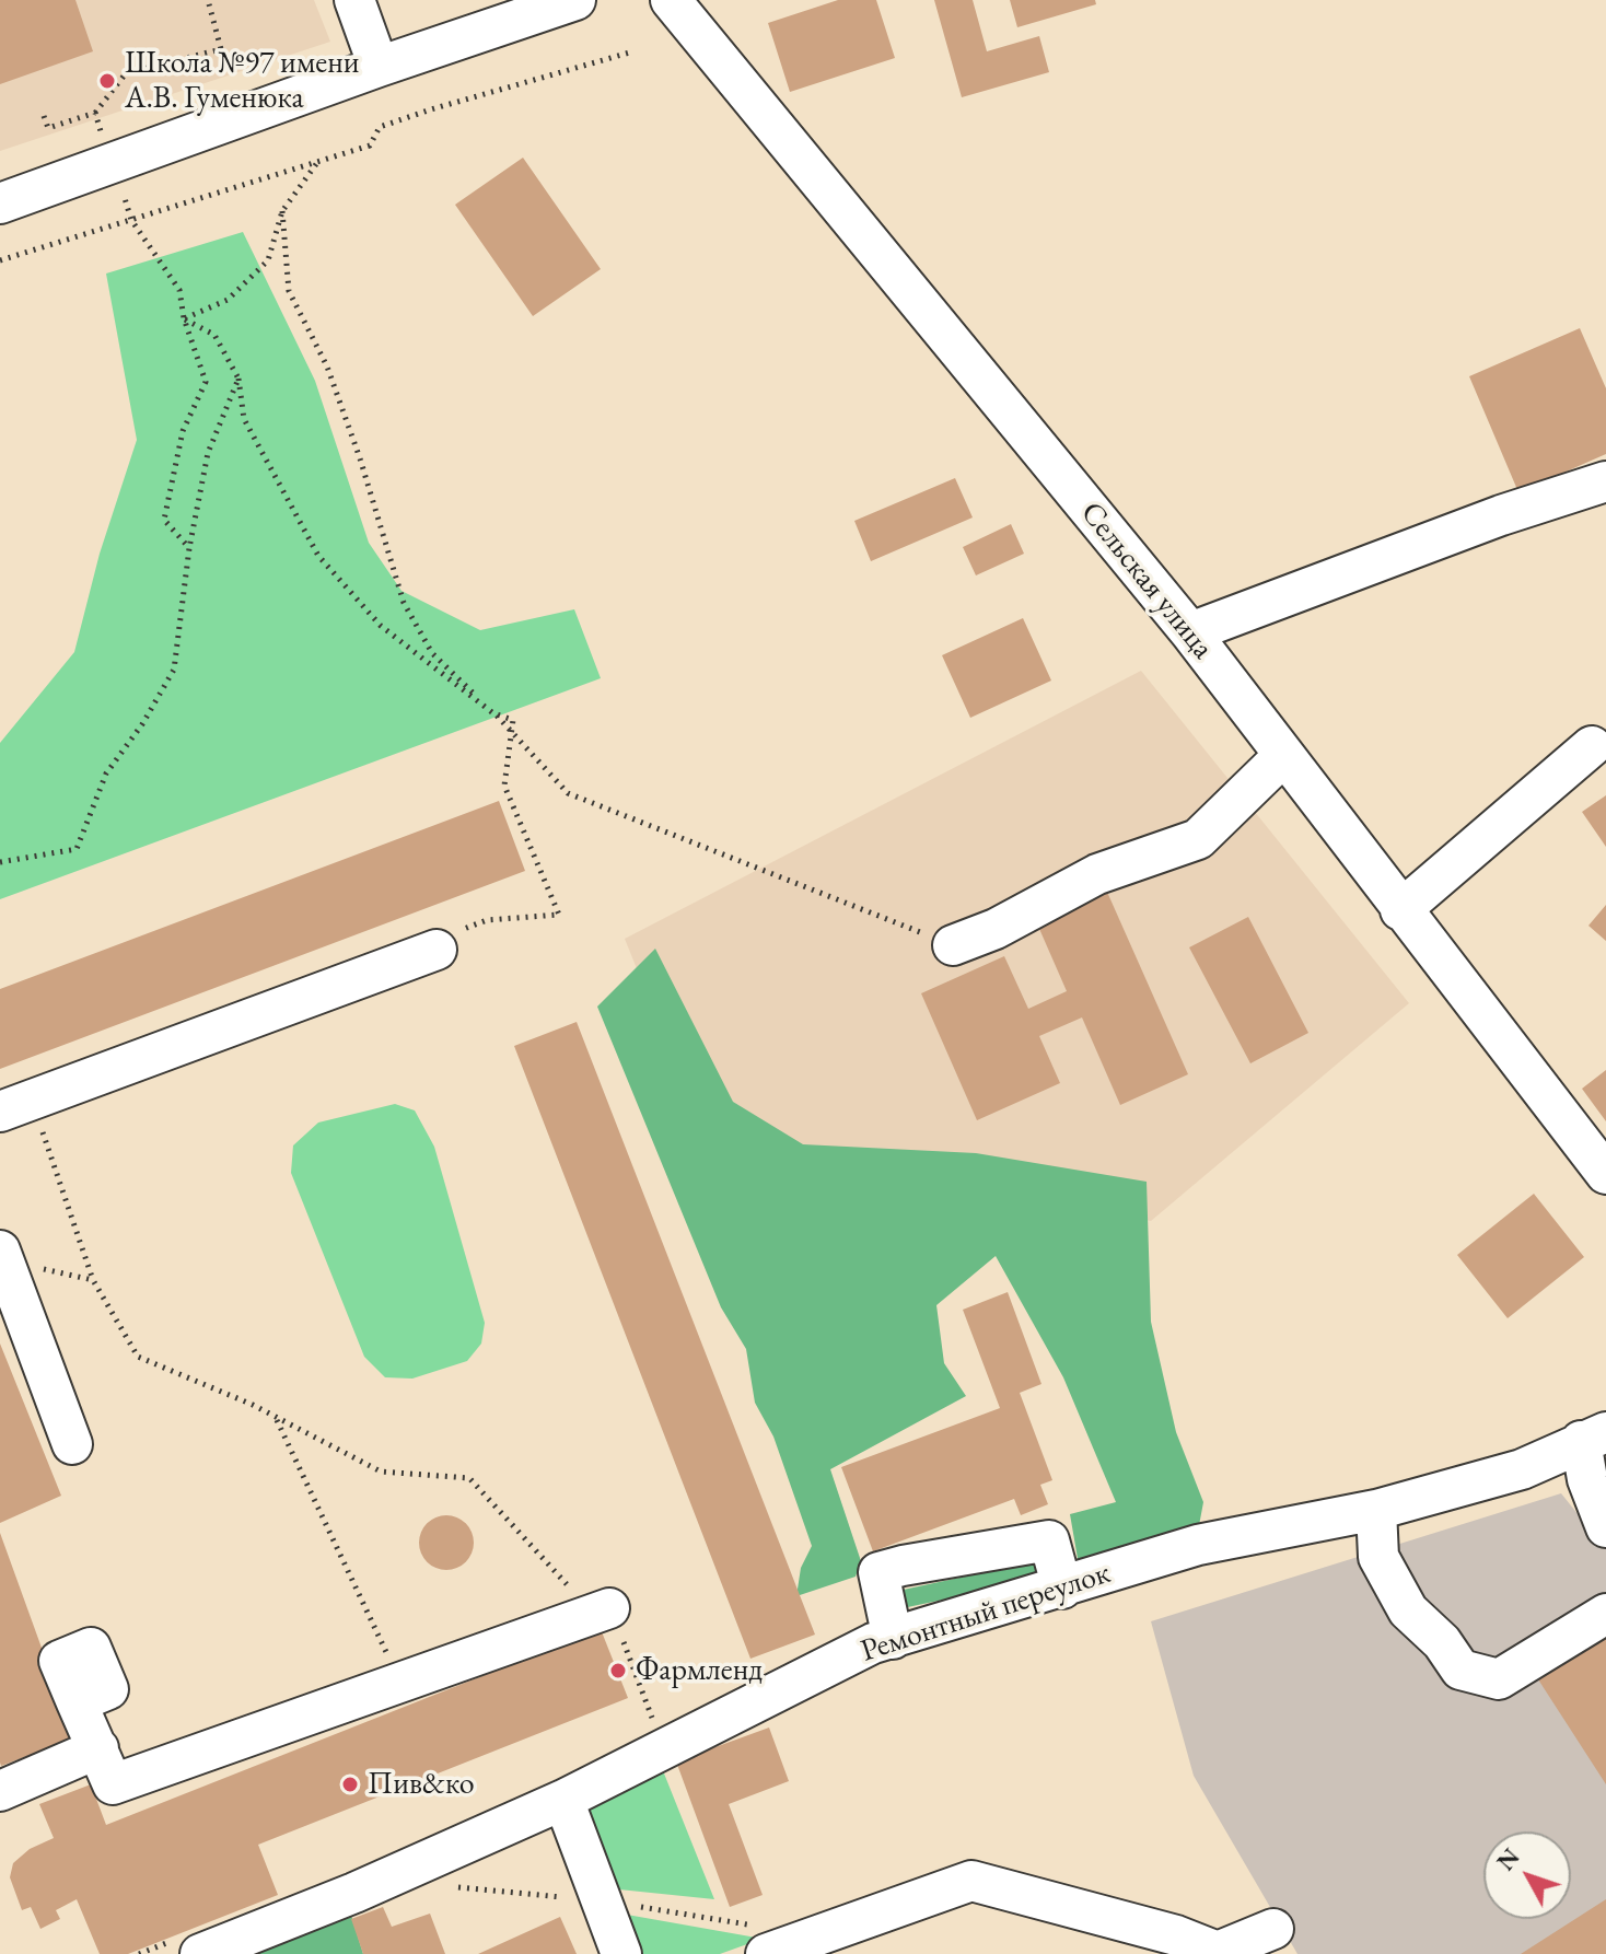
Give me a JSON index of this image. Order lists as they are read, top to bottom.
{
  "streets": {
    "street": ["Сельская улица", "Ремонтный переулок"]
  },
  "places": ["Школа №97 имени А.В. Гуменюка", "Фармленд", "Пив&ко"],
  "north": "top left"
}
